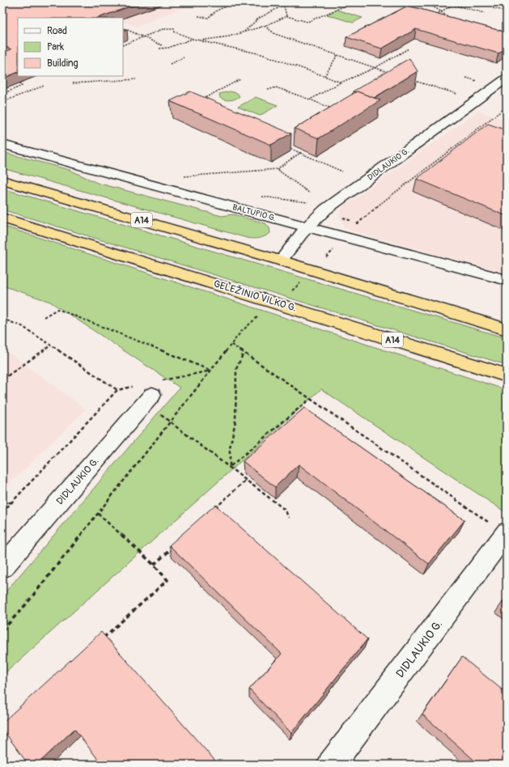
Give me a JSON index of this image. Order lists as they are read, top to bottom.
{
  "streets": {
    "highway": ["A14", "GELEŽINIO VILKO G."],
    "street": ["DIDLAUKIO G.", "BALTUPIO G."]
  },
  "crossings": [
    ["DIDLAUKIO G.", "BALTUPIO G."],
    ["DIDLAUKIO G.", "A14"]
  ],
  "legend": ["Road", "Park", "Building"]
}
